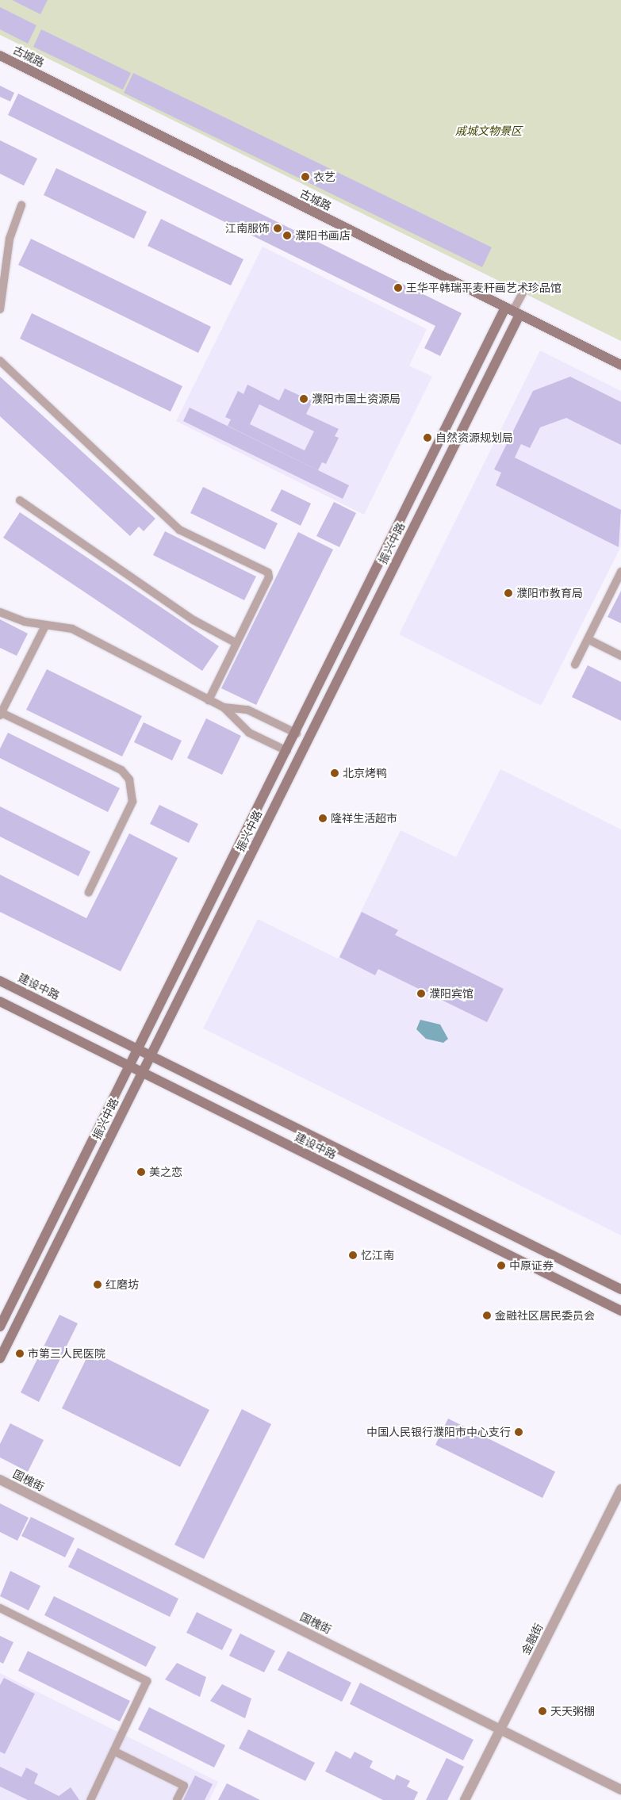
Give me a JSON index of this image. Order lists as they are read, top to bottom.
{
  "streets": {
    "street": [
      "古城路",
      "振兴中路",
      "建设中路",
      "国槐街",
      "金融街"
    ]
  },
  "crossings": [
    ["古城路", "振兴中路"],
    ["振兴中路", "建设中路"],
    ["国槐街", "金融街"]
  ],
  "parks": ["戚城文物景区"],
  "places": [
    "衣艺",
    "江南服饰",
    "濮阳书画店",
    "王华平韩瑞平麦秆画艺术珍品馆",
    "濮阳市国土资源局",
    "自然资源规划局",
    "濮阳市教育局",
    "北京烤鸭",
    "隆祥生活超市",
    "濮阳宾馆",
    "美之恋",
    "忆江南",
    "中原证券",
    "红磨坊",
    "金融社区居民委员会",
    "市第三人民医院",
    "中国人民银行濮阳市中心支行",
    "天天粥棚"
  ]
}
